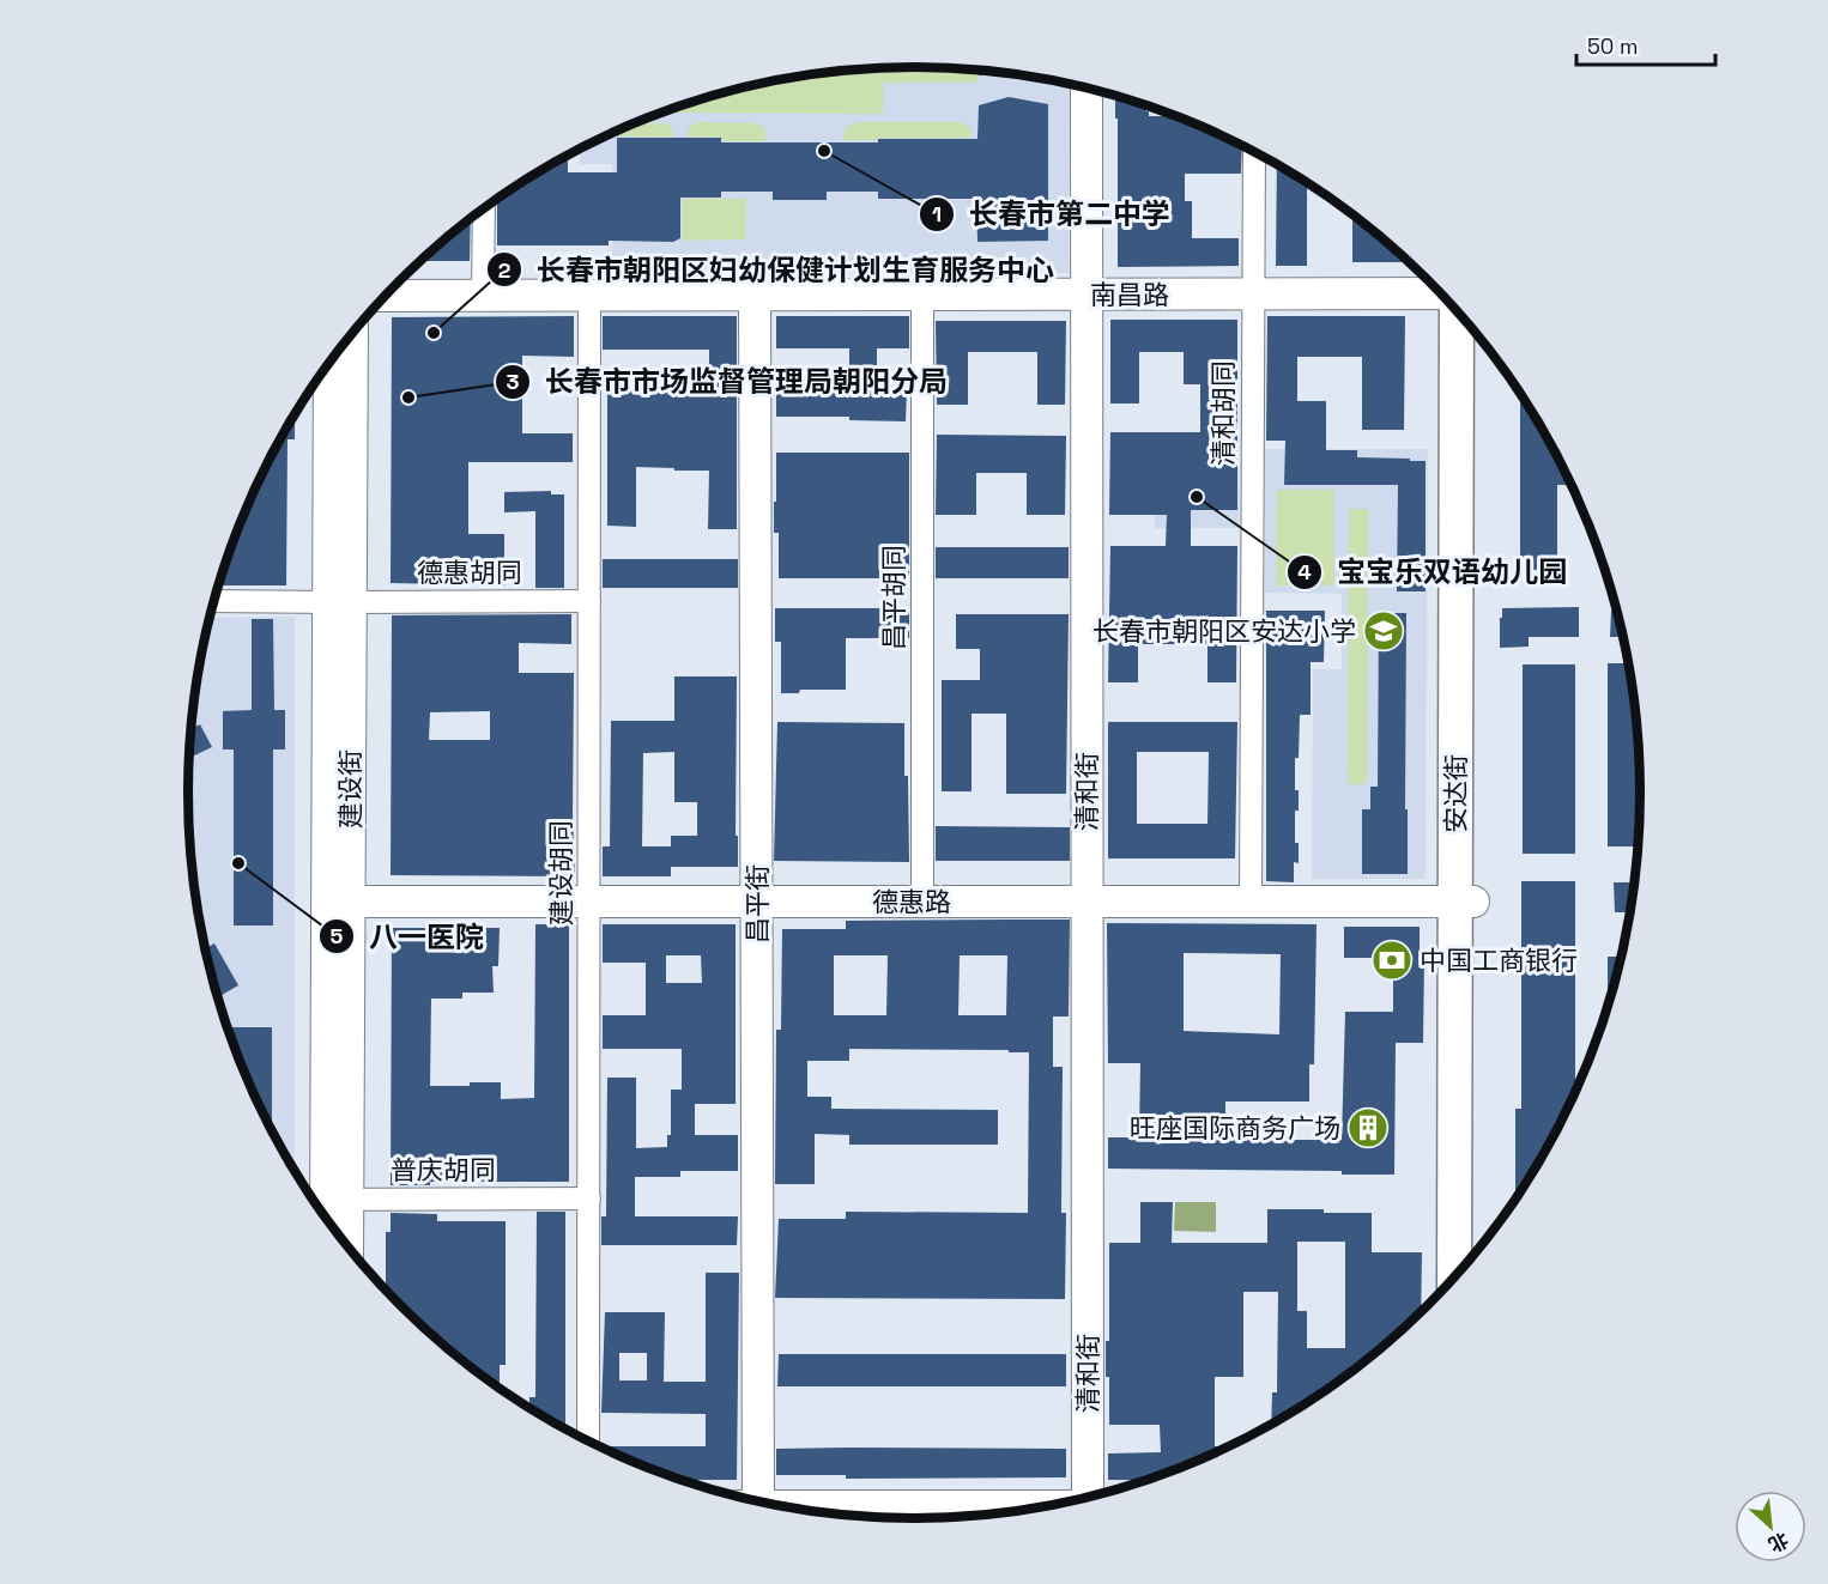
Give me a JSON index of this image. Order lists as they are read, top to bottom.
{
  "streets": {
    "main road": ["安达街"],
    "street": [
      "南昌路",
      "清和胡同",
      "德惠胡同",
      "昌平胡同",
      "建设街",
      "清和街",
      "建设胡同",
      "德惠路",
      "昌平街",
      "普庆胡同"
    ]
  },
  "crossings": [
    ["南昌路", "清和胡同"],
    ["南昌路", "昌平胡同"],
    ["南昌路", "清和街"],
    ["南昌路", "建设胡同"],
    ["南昌路", "昌平街"],
    ["清和胡同", "德惠路"],
    ["德惠胡同", "建设街"],
    ["德惠胡同", "建设胡同"],
    ["昌平胡同", "德惠路"],
    ["建设街", "德惠路"],
    ["建设街", "普庆胡同"],
    ["清和街", "德惠路"],
    ["安达街", "德惠路"],
    ["建设胡同", "德惠路"],
    ["建设胡同", "普庆胡同"],
    ["德惠路", "昌平街"]
  ],
  "places": {
    "other": [
      "长春市第二中学",
      "长春市朝阳区妇幼保健计划生育服务中心",
      "长春市市场监督管理局朝阳分局",
      "宝宝乐双语幼儿园",
      "八一医院"
    ],
    "school or university": ["长春市朝阳区安达小学"],
    "bank": ["中国工商银行"],
    "building": ["旺座国际商务广场"]
  },
  "scale_bar": "50 m",
  "north": "bottom right"
}
